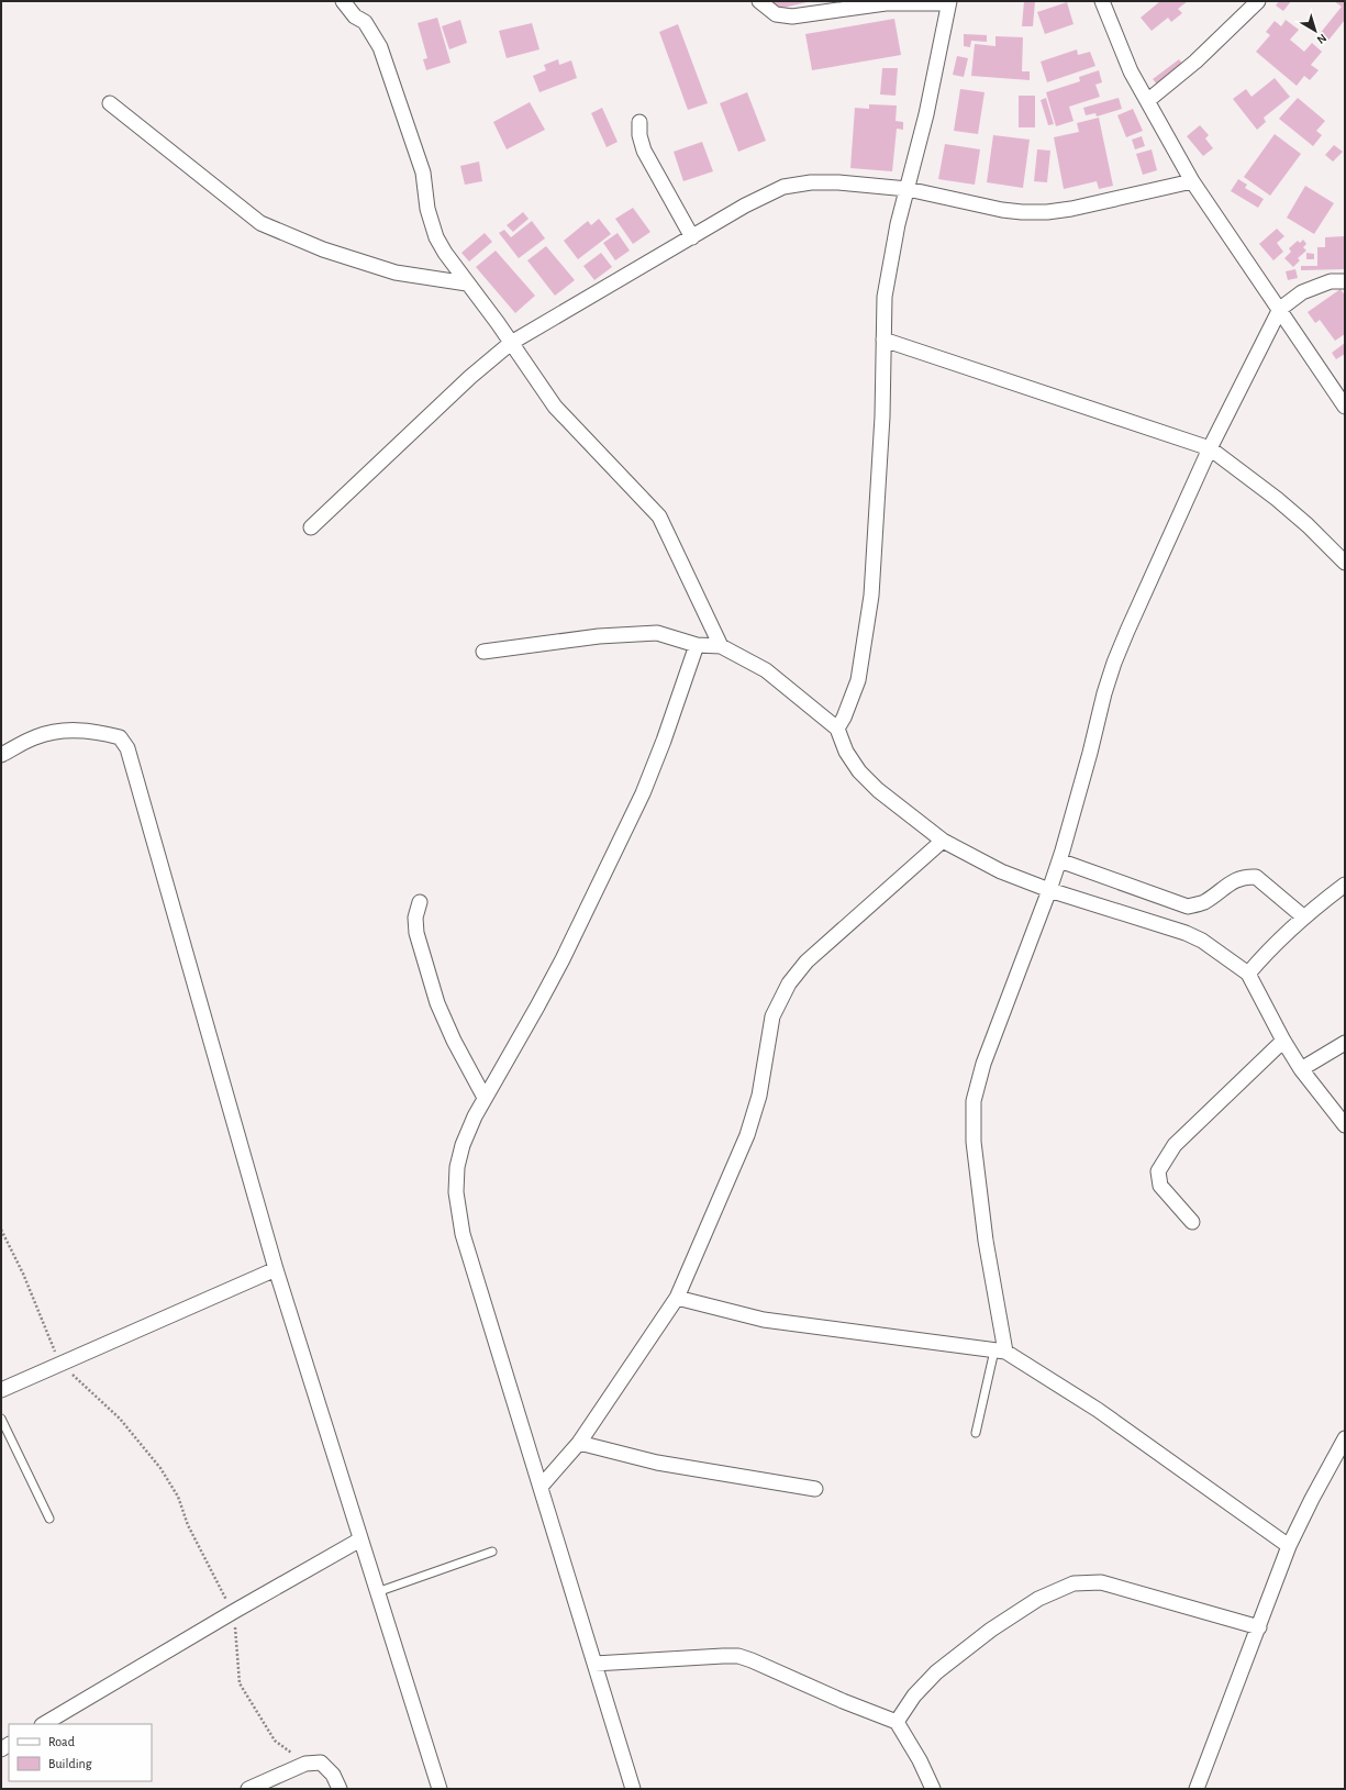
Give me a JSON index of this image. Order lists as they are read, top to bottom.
{
  "legend": ["Road", "Building"],
  "north": "bottom right"
}
